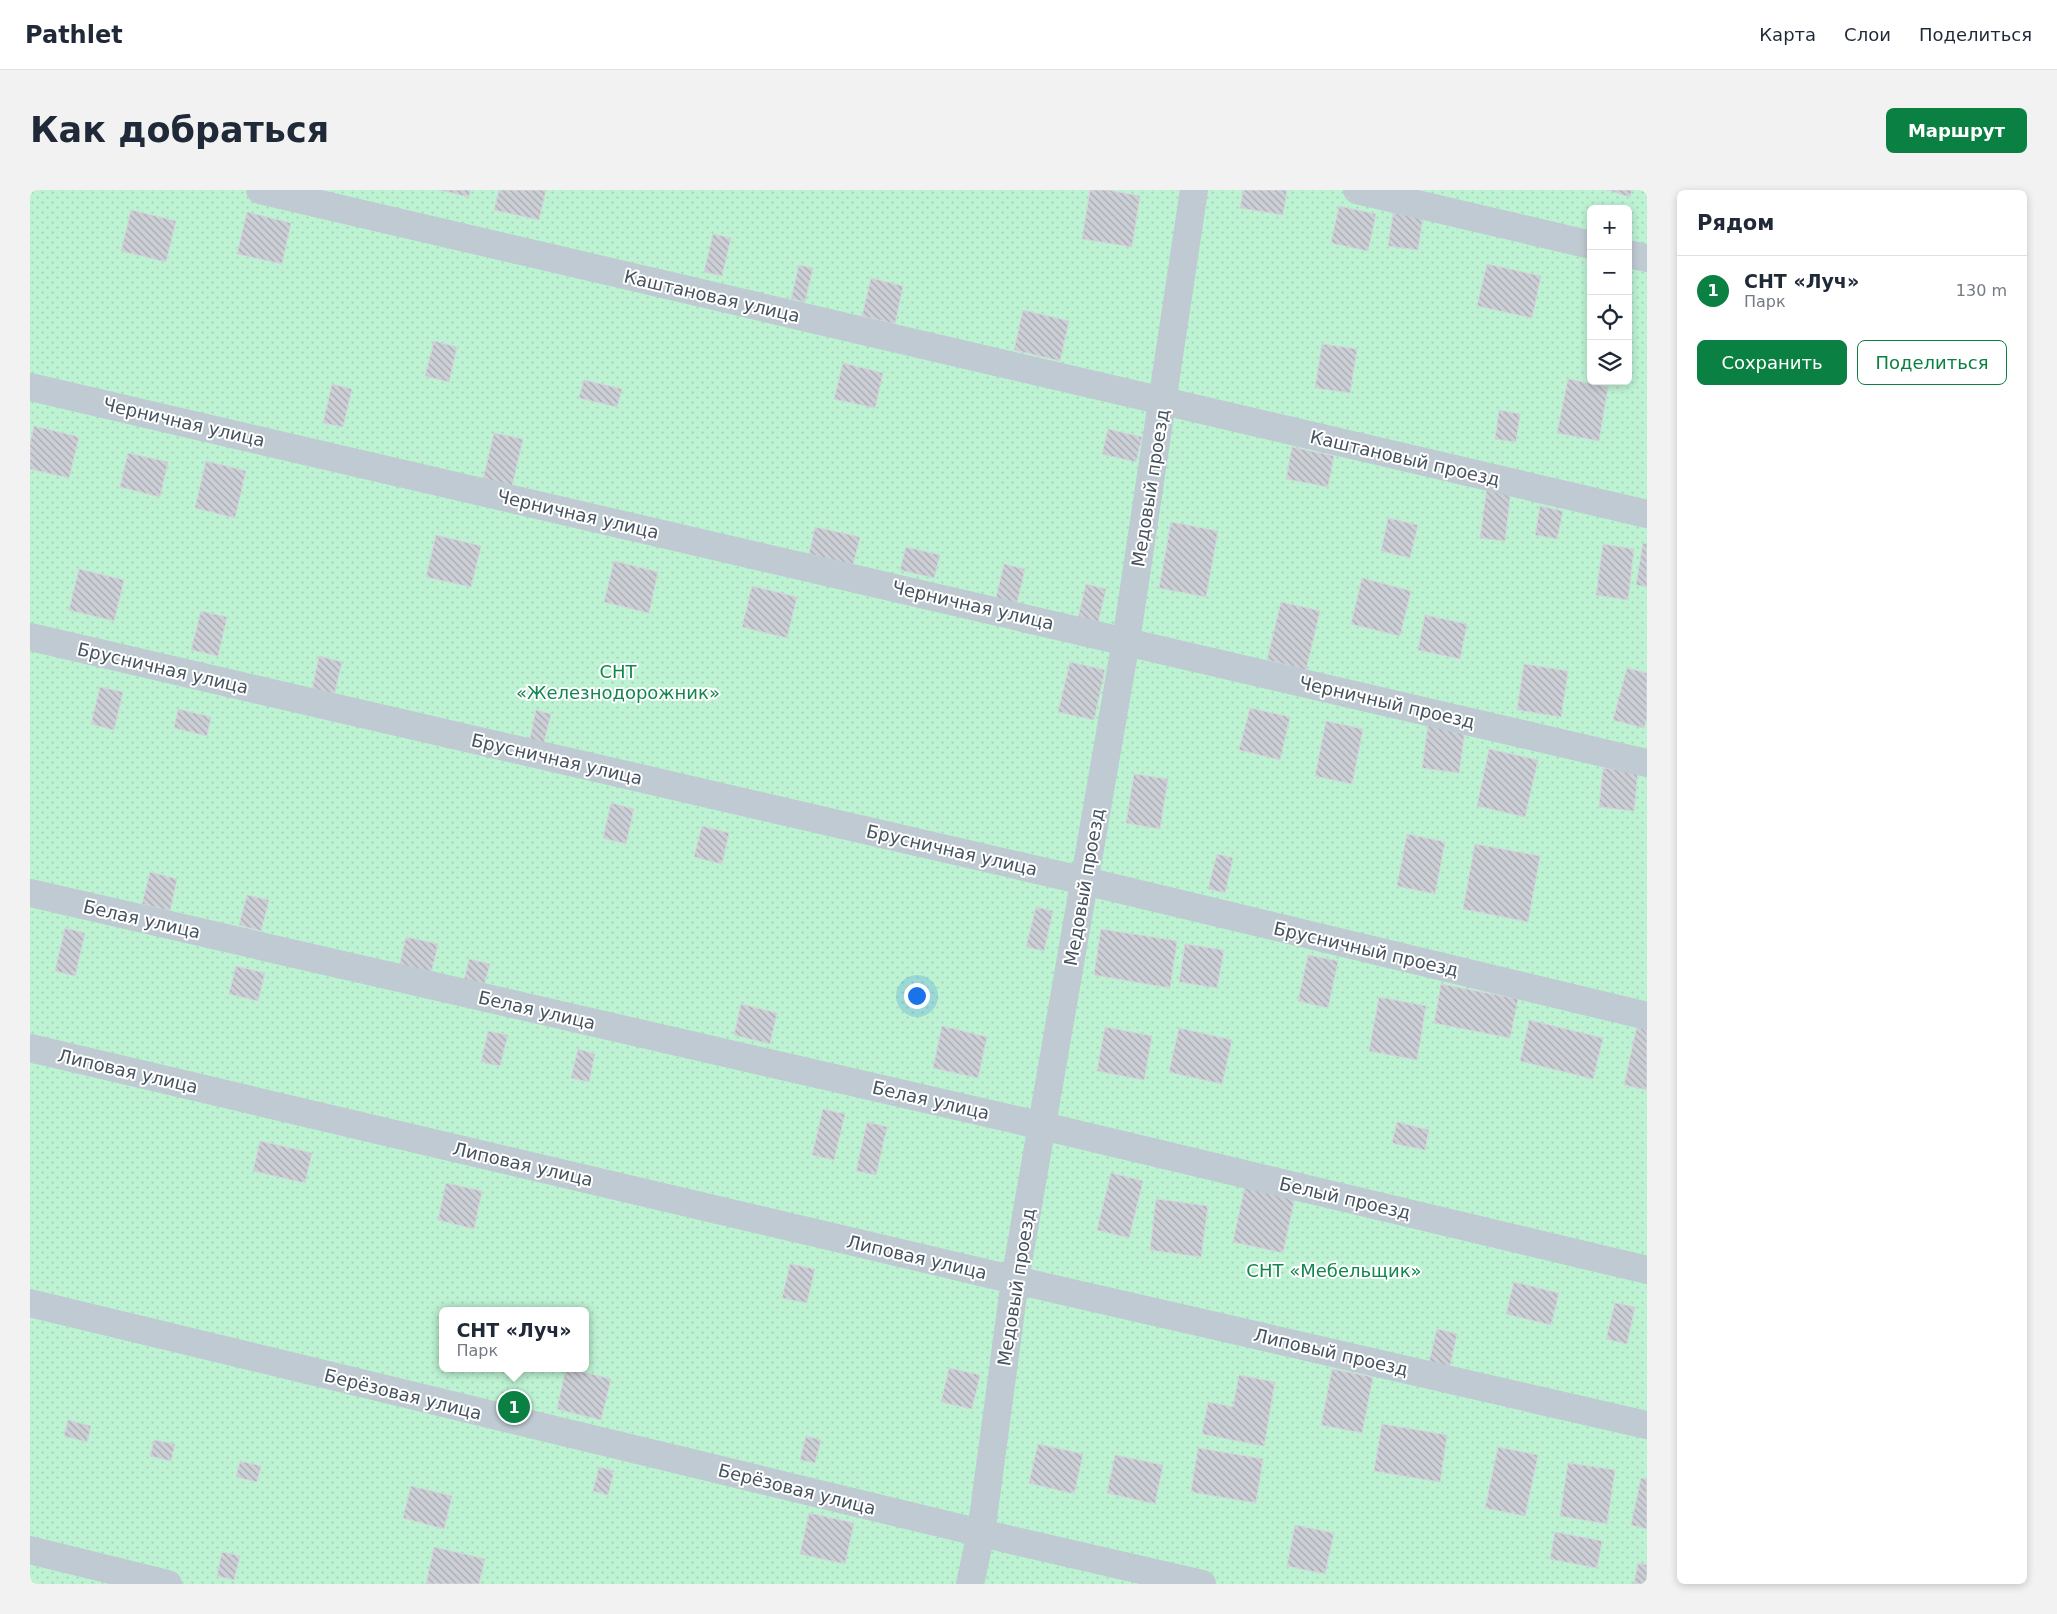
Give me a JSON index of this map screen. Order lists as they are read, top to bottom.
{
  "streets": {
    "street": [
      "Каштановая улица",
      "Черничная улица",
      "Каштановый проезд",
      "Медовый проезд",
      "Брусничная улица",
      "Черничный проезд",
      "Белая улица",
      "Брусничный проезд",
      "Липовая улица",
      "Белый проезд",
      "Липовый проезд",
      "Берёзовая улица"
    ]
  },
  "crossings": [
    ["Каштановая улица", "Каштановый проезд"],
    ["Каштановая улица", "Медовый проезд"],
    ["Черничная улица", "Медовый проезд"],
    ["Черничная улица", "Черничный проезд"],
    ["Каштановый проезд", "Медовый проезд"],
    ["Медовый проезд", "Брусничная улица"],
    ["Медовый проезд", "Черничный проезд"],
    ["Медовый проезд", "Белая улица"],
    ["Медовый проезд", "Брусничный проезд"],
    ["Медовый проезд", "Липовая улица"],
    ["Медовый проезд", "Белый проезд"],
    ["Медовый проезд", "Липовый проезд"],
    ["Медовый проезд", "Берёзовая улица"],
    ["Брусничная улица", "Брусничный проезд"],
    ["Белая улица", "Белый проезд"],
    ["Липовая улица", "Липовый проезд"]
  ],
  "parks": ["СНТ «Железнодорожник»", "СНТ «Мебельщик»"],
  "page": {
    "header": "Pathlet",
    "nav": ["Карта", "Слои", "Поделиться"],
    "buttons": [
      "Маршрут",
      ["Сохранить", "Поделиться"]
    ],
    "title": "Как добраться",
    "heading": "Рядом",
    "map_buttons": ["+", "−"],
    "list": [
      {
        "mark": "1",
        "name": "СНТ «Луч»",
        "note": "Парк",
        "value": "130 m"
      }
    ],
    "popup": ["СНТ «Луч»", "Парк"],
    "pins": "1"
  }
}
